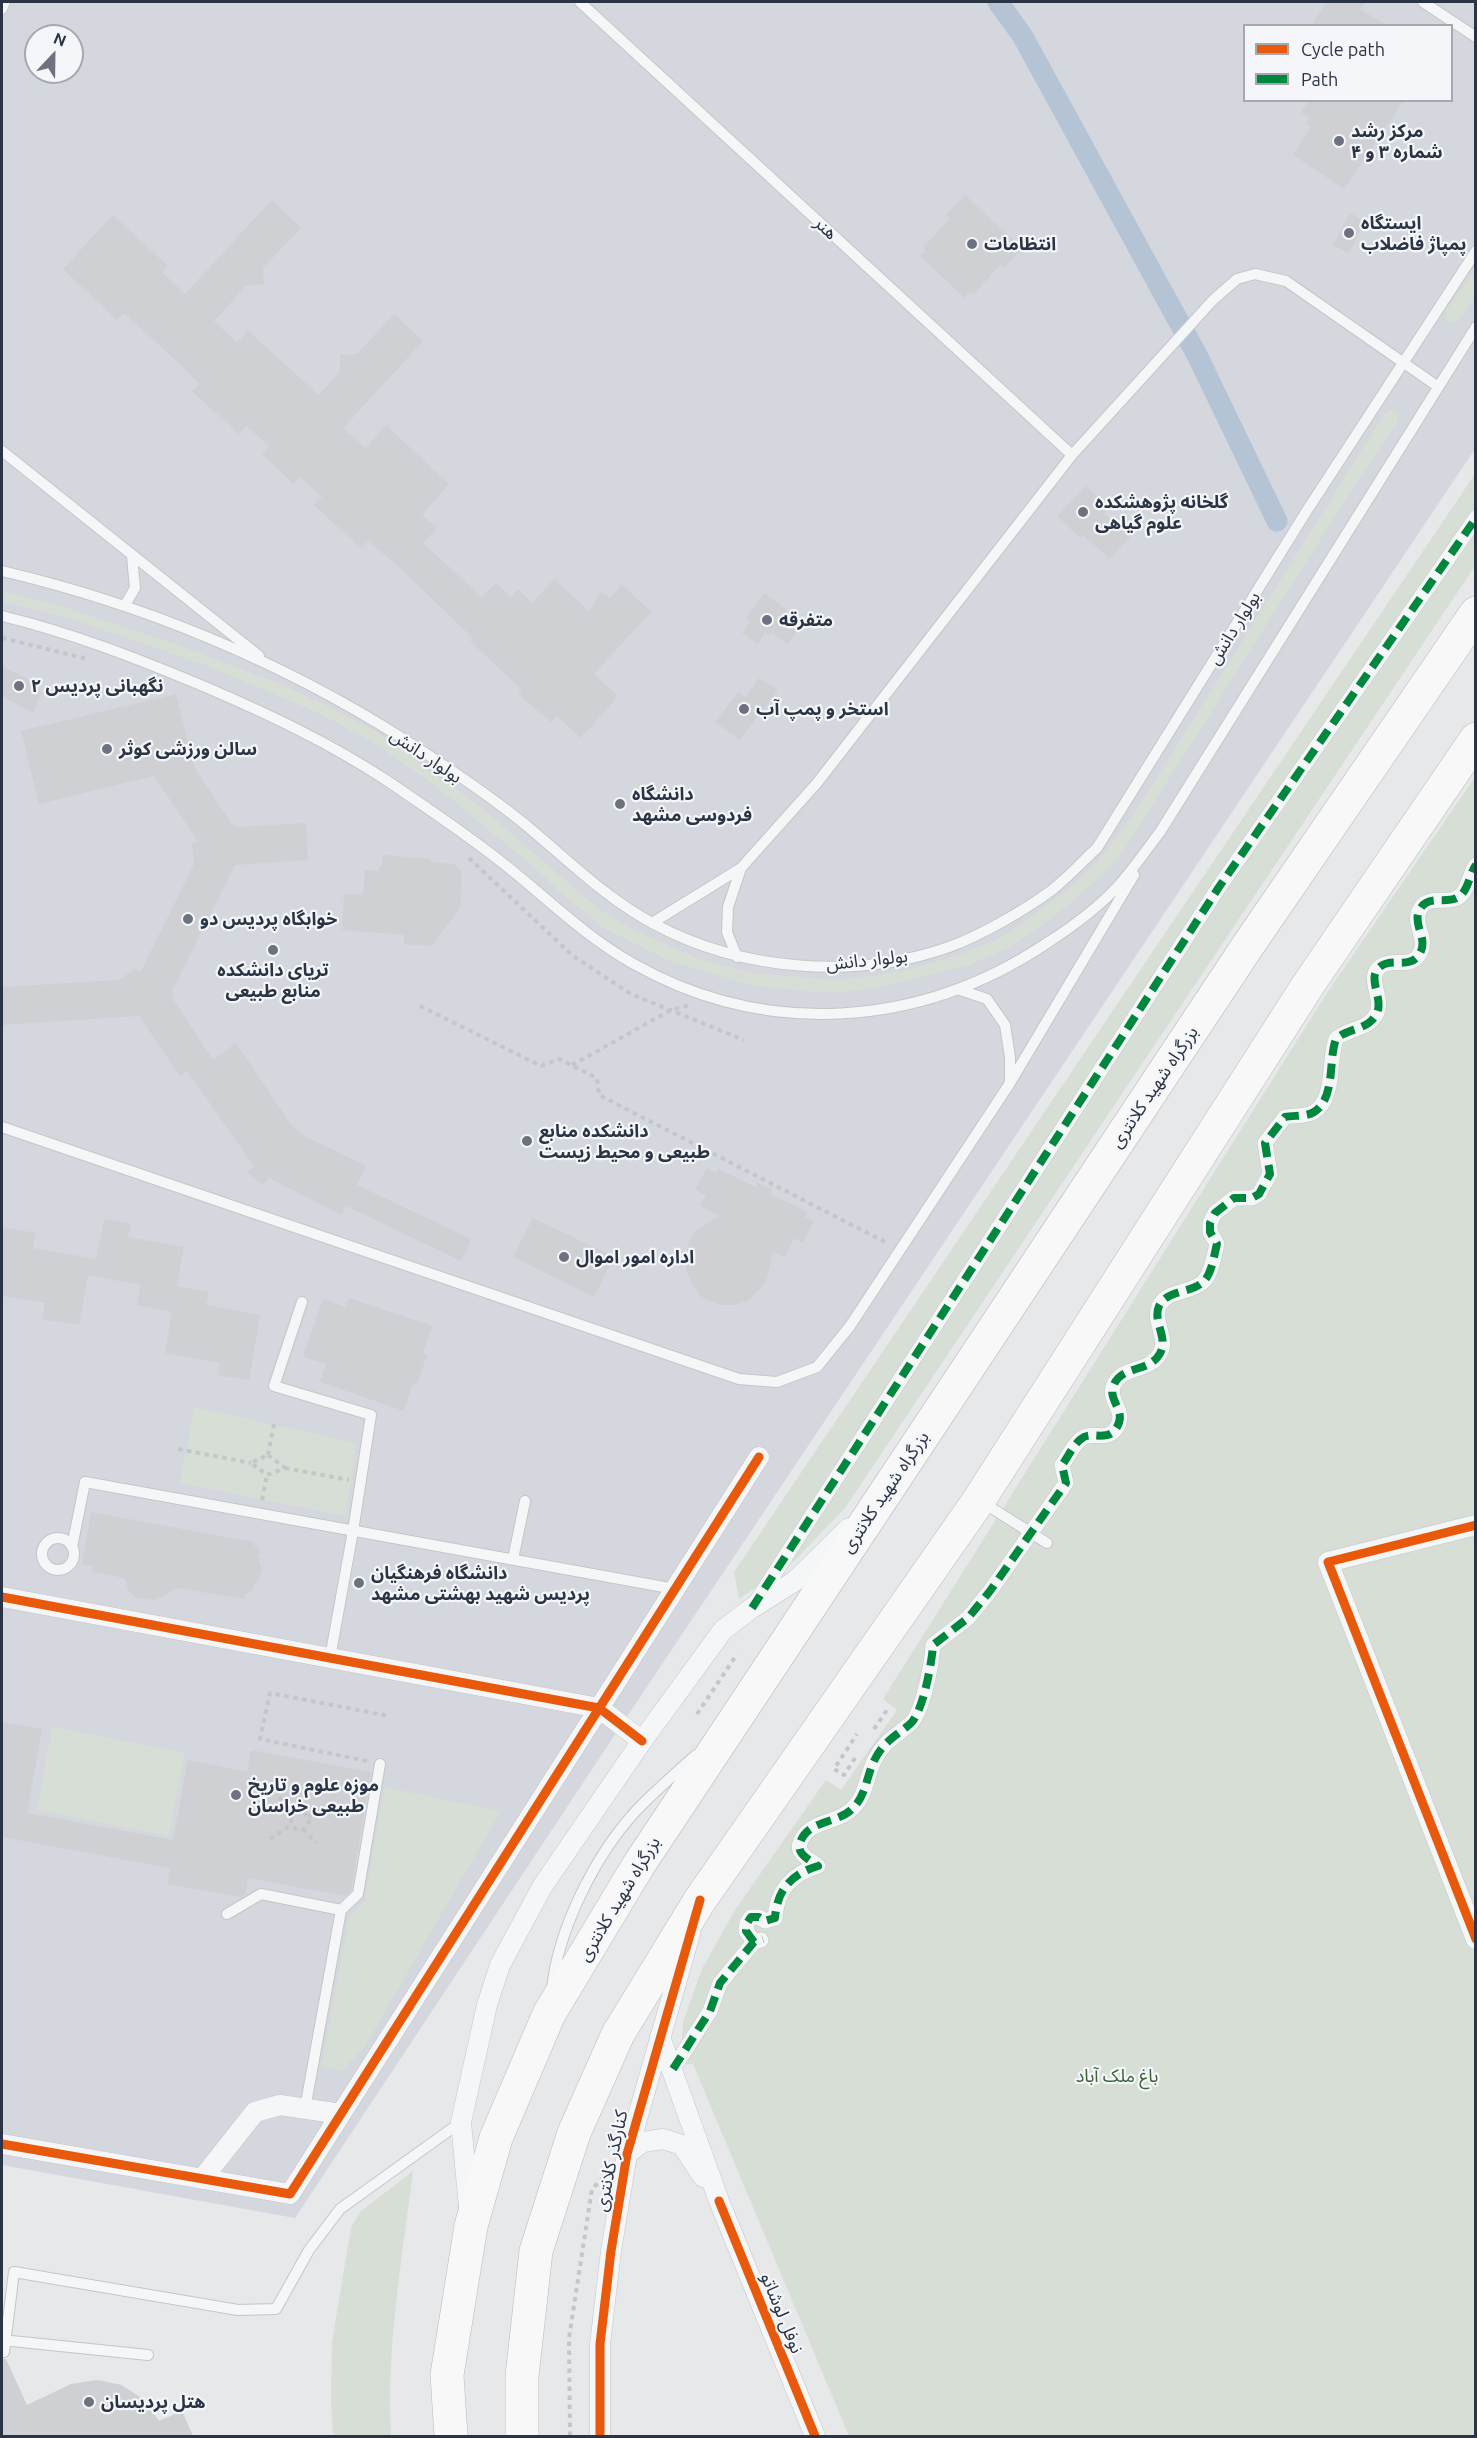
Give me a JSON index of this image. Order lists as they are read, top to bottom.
{
  "streets": {
    "highway": ["بزرگراه شهید کلانتری"],
    "street": ["کنارگذر کلانتری", "نوفل لوشاتو"],
    "lane": ["هنر", "بولوار دانش"]
  },
  "crossings": [
    ["کنارگذر کلانتری", "نوفل لوشاتو"]
  ],
  "parks": ["باغ ملک آباد"],
  "places": [
    "مرکز رشد شماره ۳ و ۴",
    "ایستگاه پمپاژ فاضلاب",
    "انتظامات",
    "گلخانه پژوهشکده علوم گیاهی",
    "متفرقه",
    "نگهبانی پردیس ۲",
    "استخر و پمپ آب",
    "سالن ورزشی کوثر",
    "دانشگاه فردوسی مشهد",
    "خوابگاه پردیس دو",
    "تریای دانشکده منابع طبیعی",
    "دانشکده منابع طبیعی و محیط زیست",
    "اداره امور اموال",
    "دانشگاه فرهنگیان پردیس شهید بهشتی مشهد",
    "موزه علوم و تاریخ طبیعی خراسان",
    "هتل پردیسان"
  ],
  "legend": ["Cycle path", "Path"],
  "north": "top"
}
